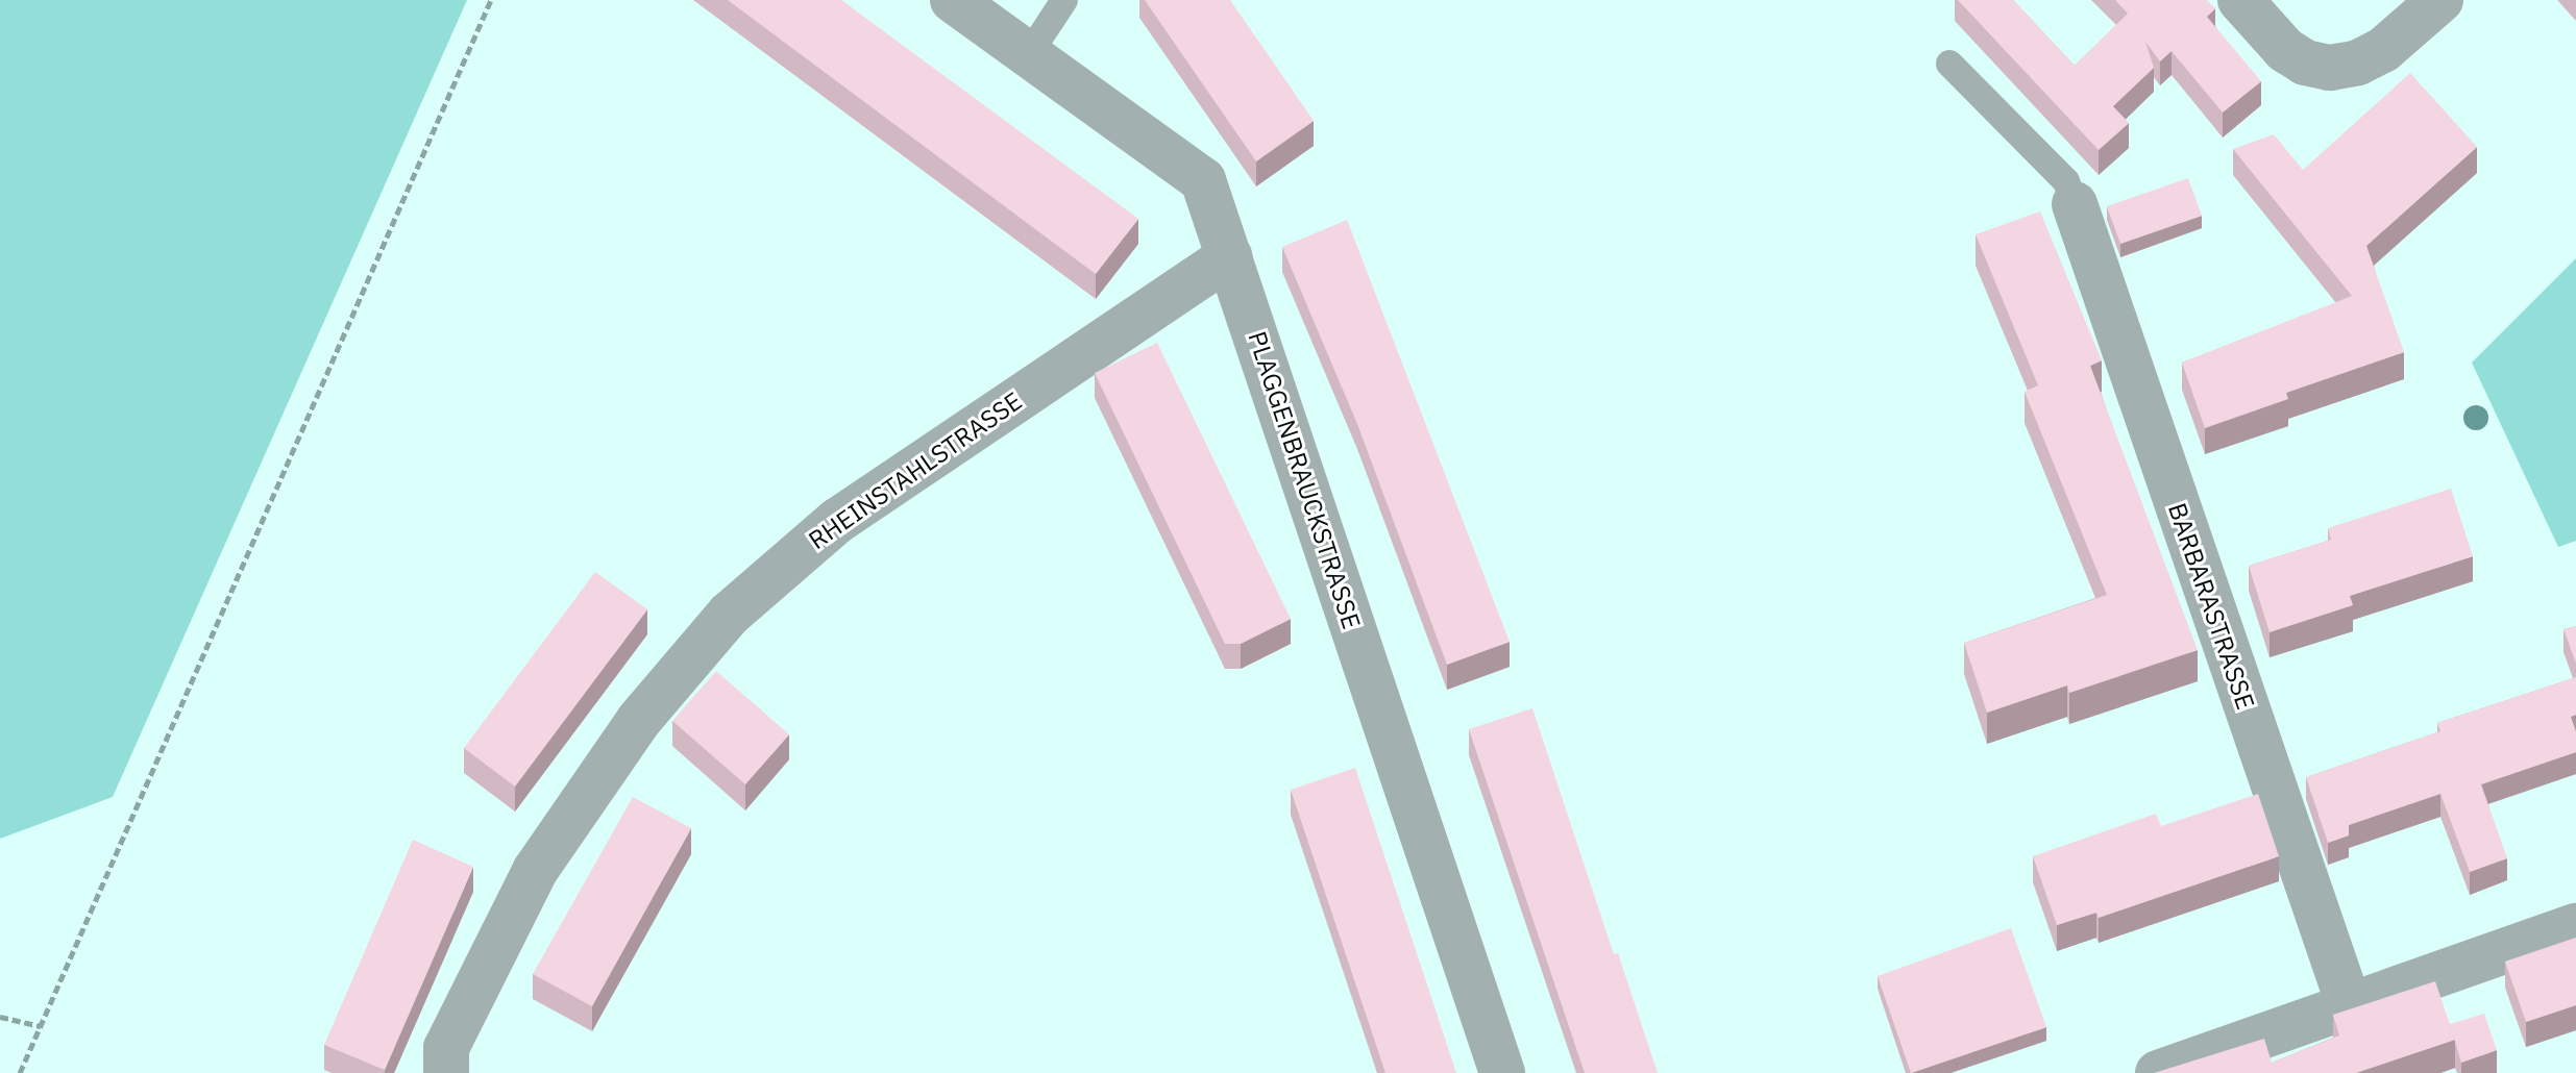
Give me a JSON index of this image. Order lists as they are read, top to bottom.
{
  "streets": {
    "street": ["RHEINSTAHLSTRASSE", "PLAGGENBRAUCKSTRASSE", "BARBARASTRASSE"]
  },
  "crossings": [
    ["RHEINSTAHLSTRASSE", "PLAGGENBRAUCKSTRASSE"]
  ]
}
